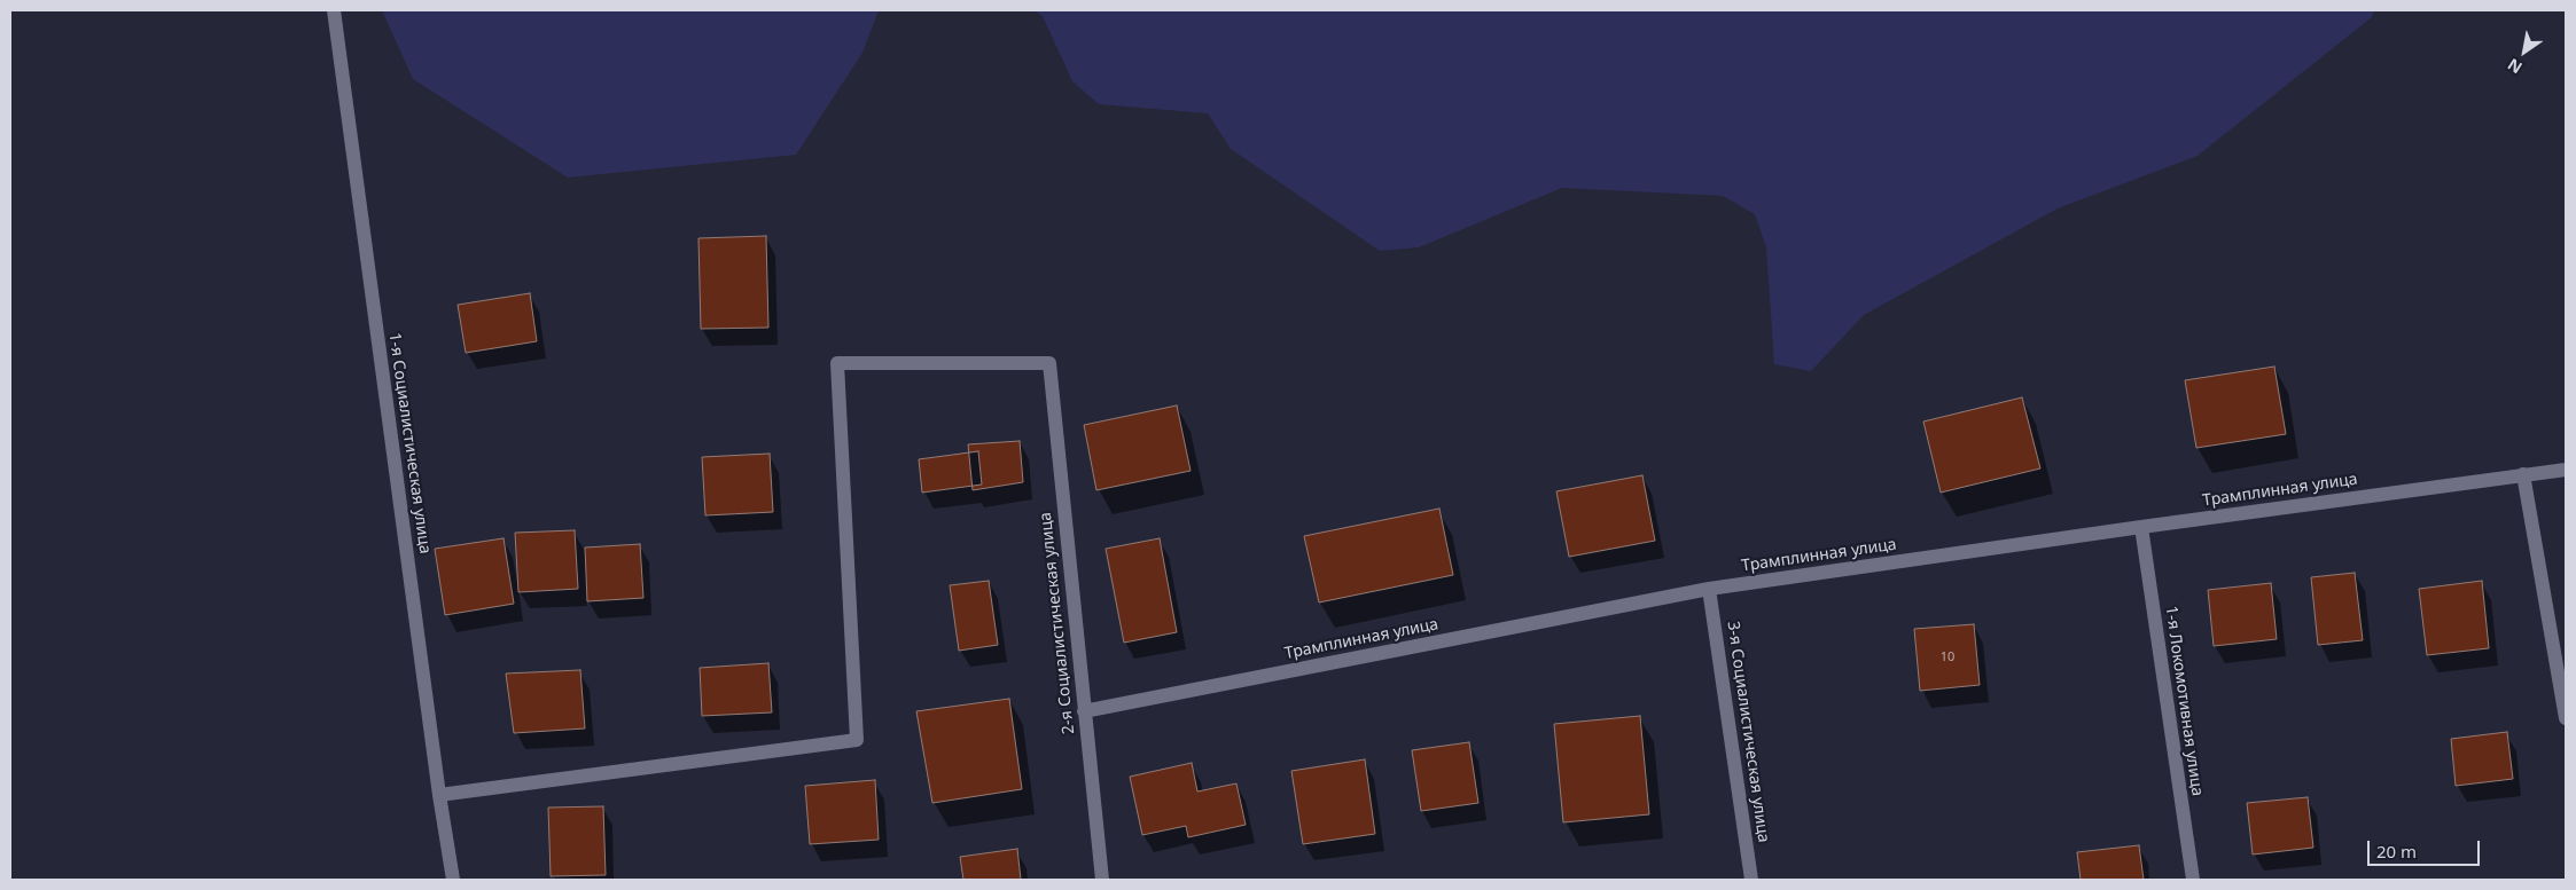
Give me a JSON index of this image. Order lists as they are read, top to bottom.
{
  "streets": {
    "street": [
      "1-я Социалистическая улица",
      "Трамплинная улица",
      "2-я Социалистическая улица",
      "1-я Локомотивная улица",
      "3-я Социалистическая улица"
    ]
  },
  "crossings": [
    ["1-я Социалистическая улица", "2-я Социалистическая улица"],
    ["Трамплинная улица", "2-я Социалистическая улица"],
    ["Трамплинная улица", "1-я Локомотивная улица"],
    ["Трамплинная улица", "3-я Социалистическая улица"]
  ],
  "house_numbers": ["10"],
  "scale_bar": "20 m",
  "north": "bottom left"
}
